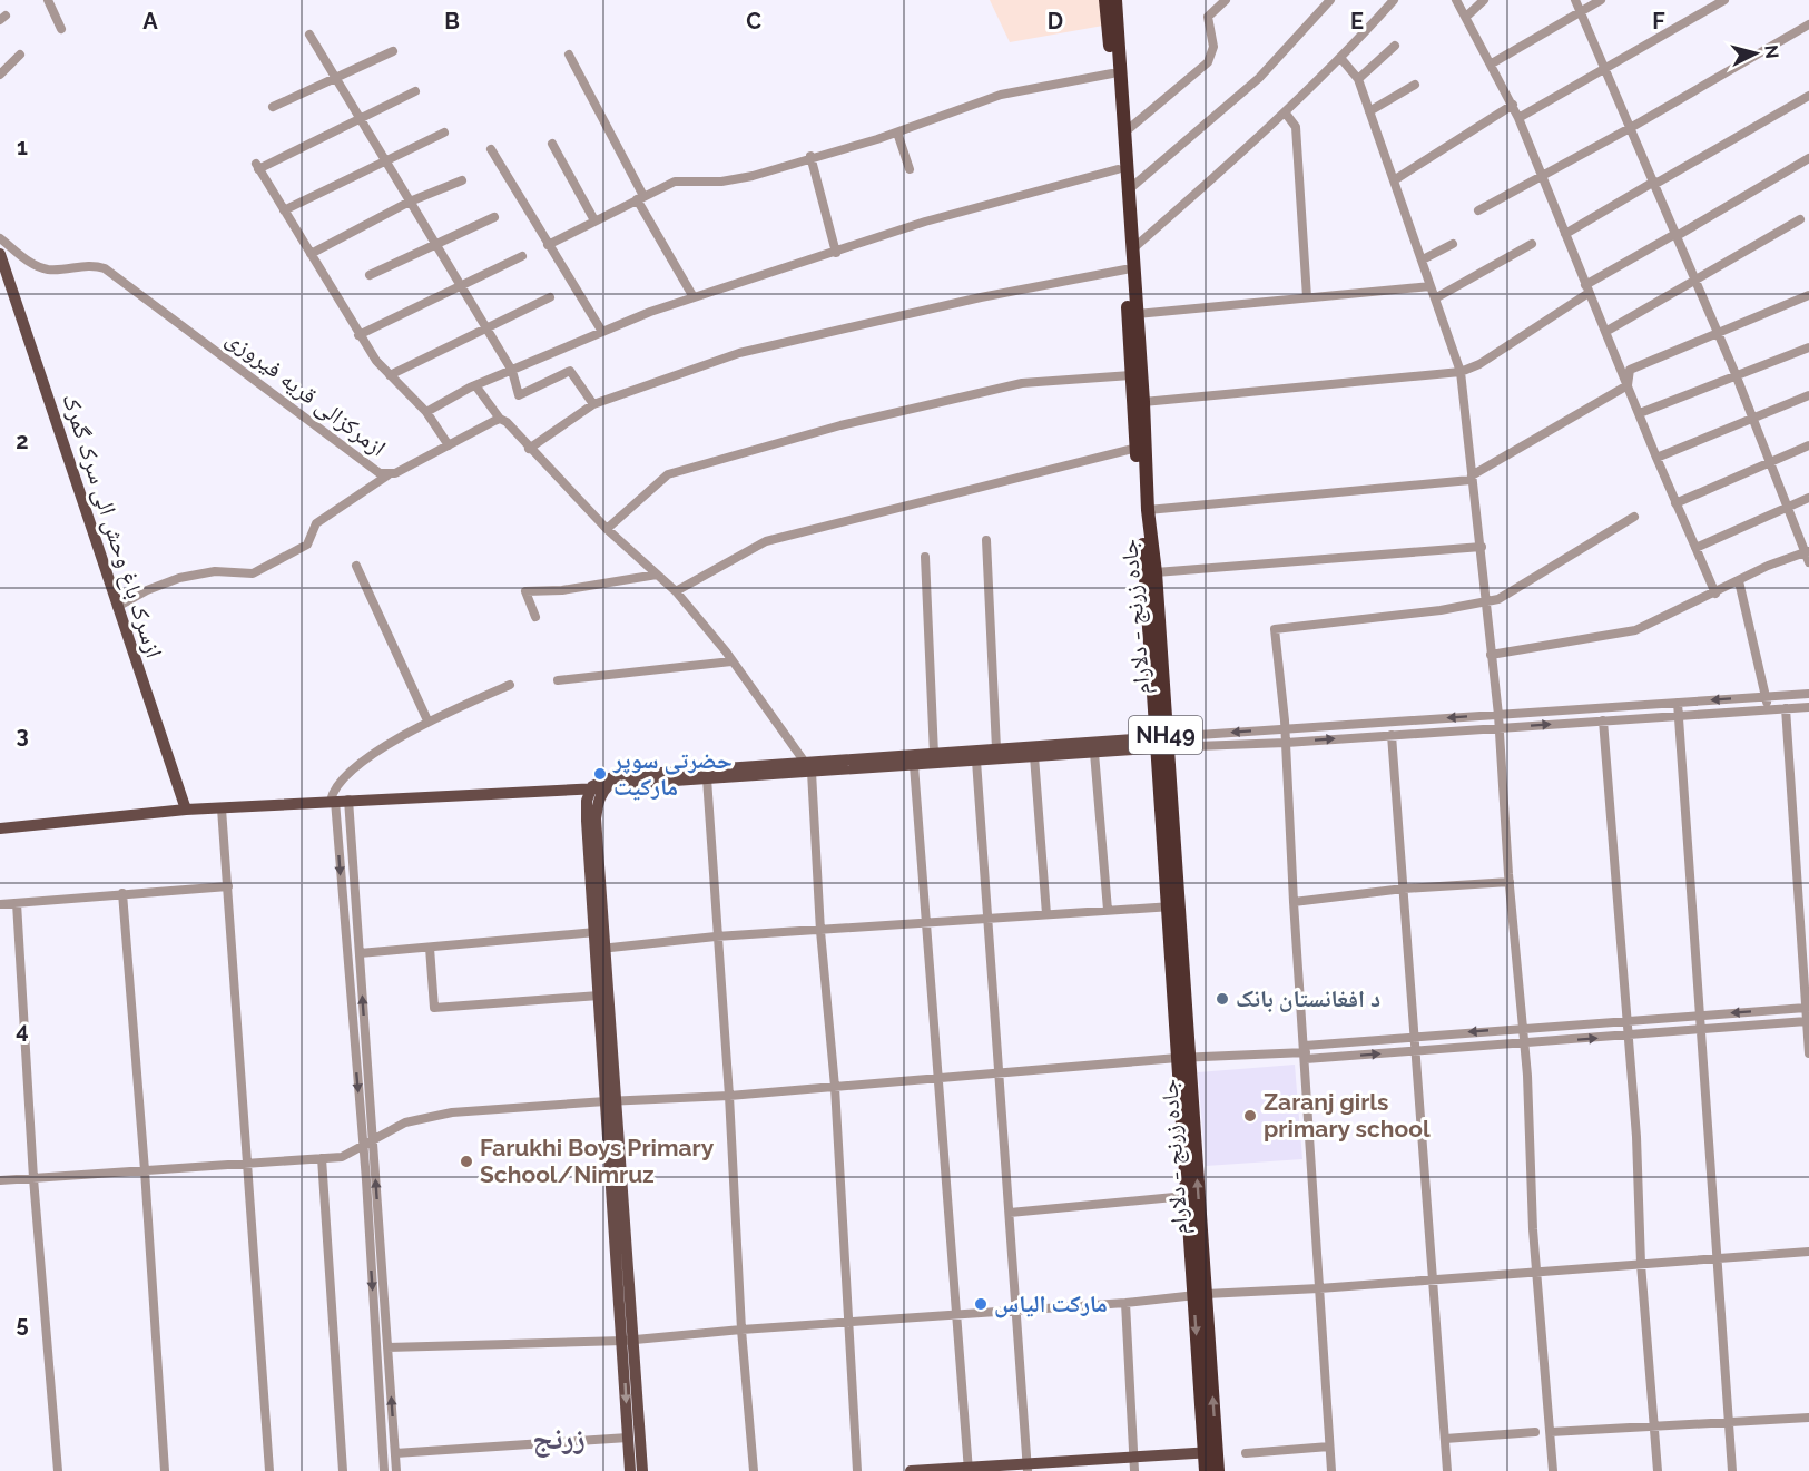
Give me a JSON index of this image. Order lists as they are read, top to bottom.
{
  "streets": {
    "highway": ["جاده زرنج - دلارام", "NH49"],
    "main road": ["ازسرک باغ وحش الی سرک گمرک"],
    "street": ["ازمرکزالی قریه فیروزی"]
  },
  "districts": ["زرنج"],
  "places": [
    "حضرتی سوپر مارکیت",
    "د افغانستان بانک",
    "Zaranj girls primary school",
    "Farukhi Boys Primary School/Nimruz",
    "مارکت الیاس"
  ],
  "north": "right",
  "grid": {
    "columns": [
      "A",
      "B",
      "C",
      "D",
      "E",
      "F"
    ],
    "rows": [
      "1",
      "2",
      "3",
      "4",
      "5"
    ]
  }
}
